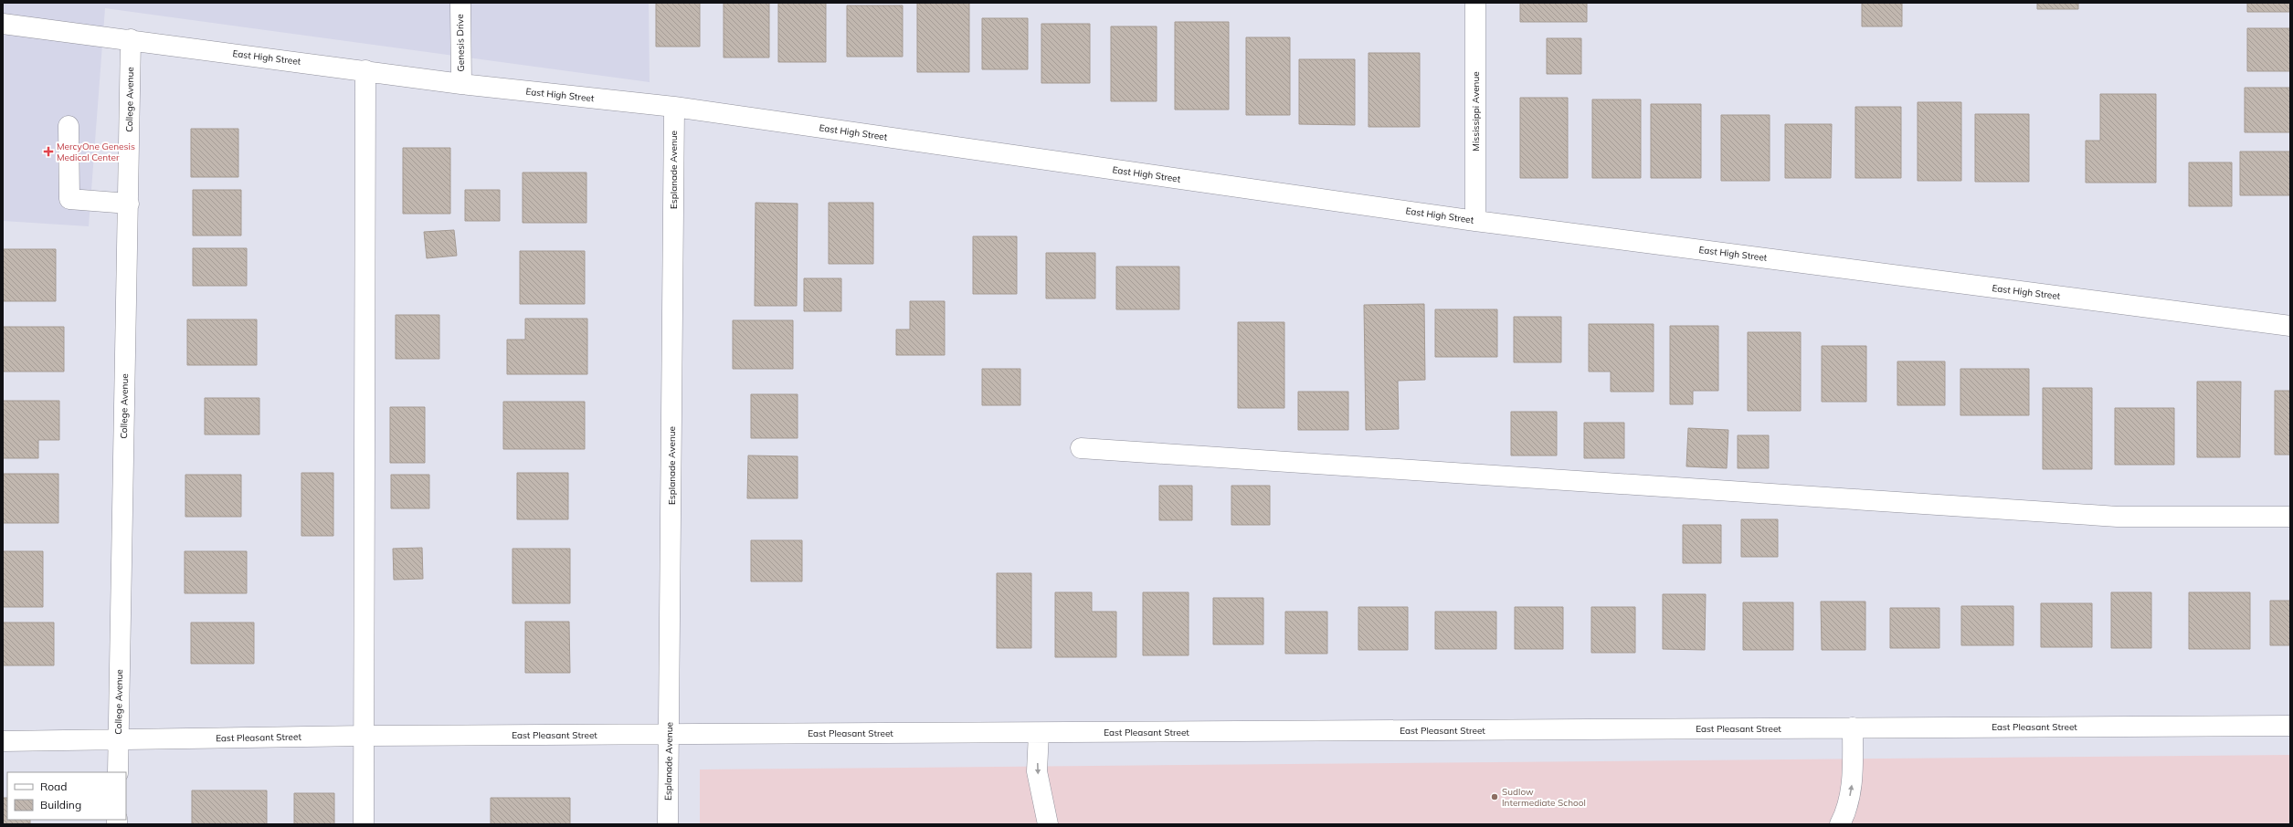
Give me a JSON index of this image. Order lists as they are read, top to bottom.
{
  "streets": {
    "street": [
      "Genesis Drive",
      "East High Street",
      "College Avenue",
      "Mississippi Avenue",
      "Esplanade Avenue",
      "East Pleasant Street"
    ]
  },
  "crossings": [
    ["Genesis Drive", "East High Street"],
    ["East High Street", "College Avenue"],
    ["East High Street", "Mississippi Avenue"],
    ["East High Street", "Esplanade Avenue"],
    ["College Avenue", "East Pleasant Street"],
    ["Esplanade Avenue", "East Pleasant Street"]
  ],
  "places": {
    "health": ["MercyOne Genesis Medical Center"],
    "other": ["Sudlow Intermediate School"]
  },
  "legend": ["Road", "Building"]
}
